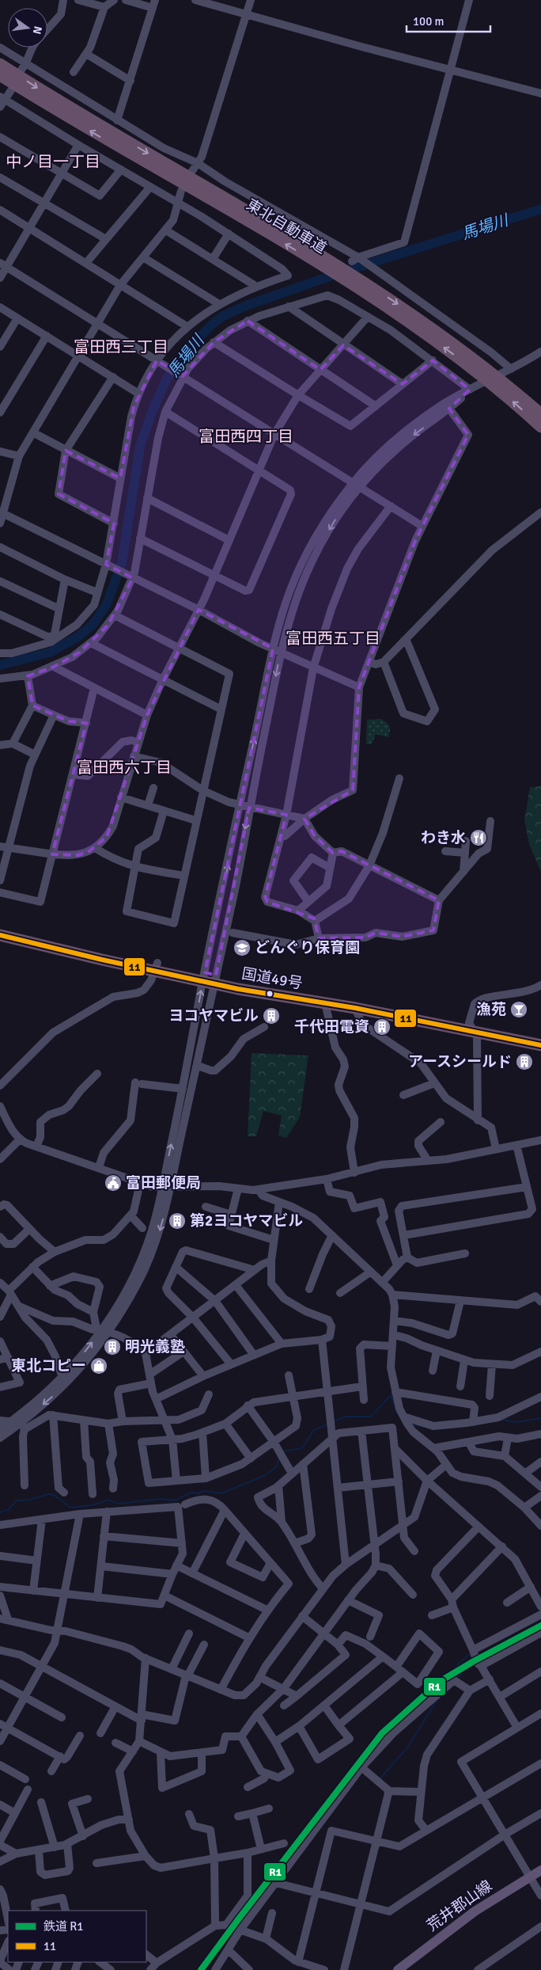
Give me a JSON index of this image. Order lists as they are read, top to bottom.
{
  "streets": {
    "highway": ["東北自動車道", "国道49号"],
    "main road": ["荒井郡山線"]
  },
  "districts": [
    "中ノ目一丁目",
    "富田西三丁目",
    "富田西四丁目",
    "富田西五丁目",
    "富田西六丁目"
  ],
  "water": ["馬場川"],
  "places": {
    "restaurant": ["わき水"],
    "school or university": ["どんぐり保育園"],
    "bar": ["漁苑"],
    "building": [
      "ヨコヤマビル",
      "千代田電資",
      "アースシールド",
      "第2ヨコヤマビル",
      "明光義塾"
    ],
    "public building": ["富田郵便局"],
    "shop": ["東北コピー"]
  },
  "lines": ["transit line 11", "rail line R1"],
  "legend": ["鉄道 R1", "11"],
  "scale_bar": "100 m",
  "north": "right"
}
